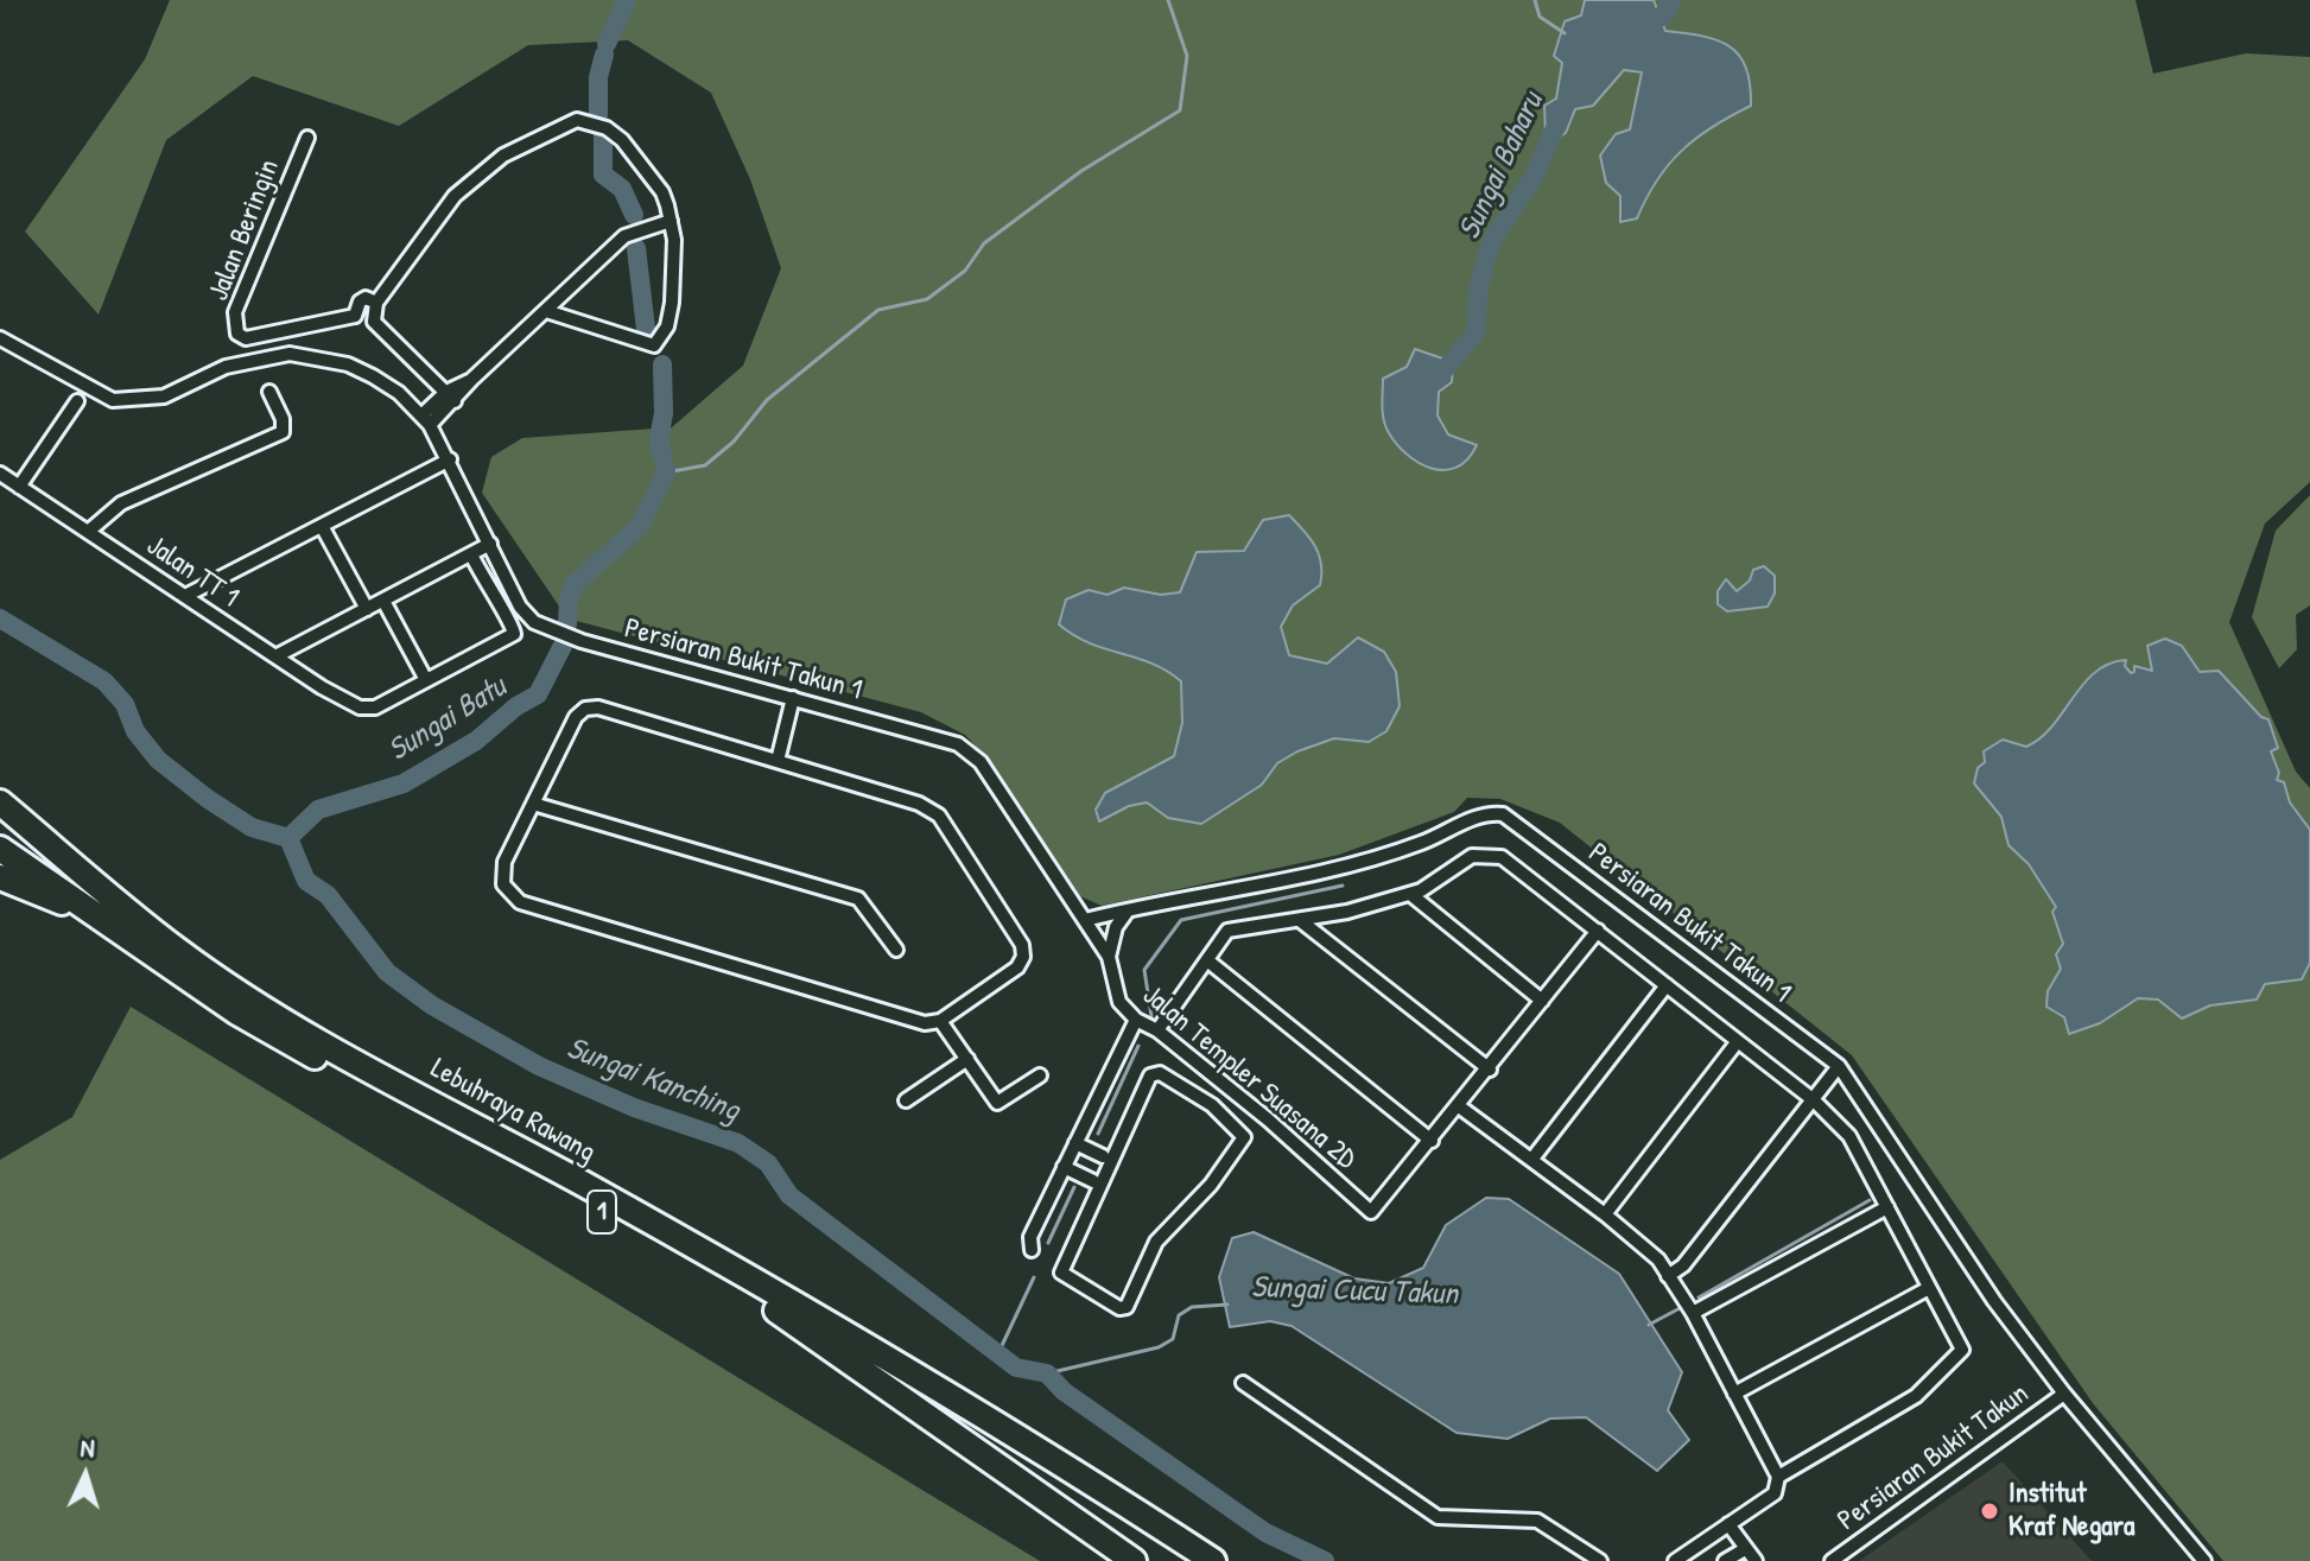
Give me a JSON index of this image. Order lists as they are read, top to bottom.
{
  "streets": {
    "highway": ["Lebuhraya Rawang", "1"],
    "street": [
      "Jalan Beringin",
      "Jalan TT 1",
      "Persiaran Bukit Takun 1",
      "Jalan Templer Suasana 2D",
      "Persiaran Bukit Takun"
    ]
  },
  "crossings": [
    ["Persiaran Bukit Takun 1", "Jalan Templer Suasana 2D"],
    ["Persiaran Bukit Takun 1", "Persiaran Bukit Takun"]
  ],
  "water": [
    "Sungai Baharu",
    "Sungai Batu",
    "Sungai Kanching",
    "Sungai Cucu Takun"
  ],
  "places": ["Institut Kraf Negara"],
  "north": "top"
}
